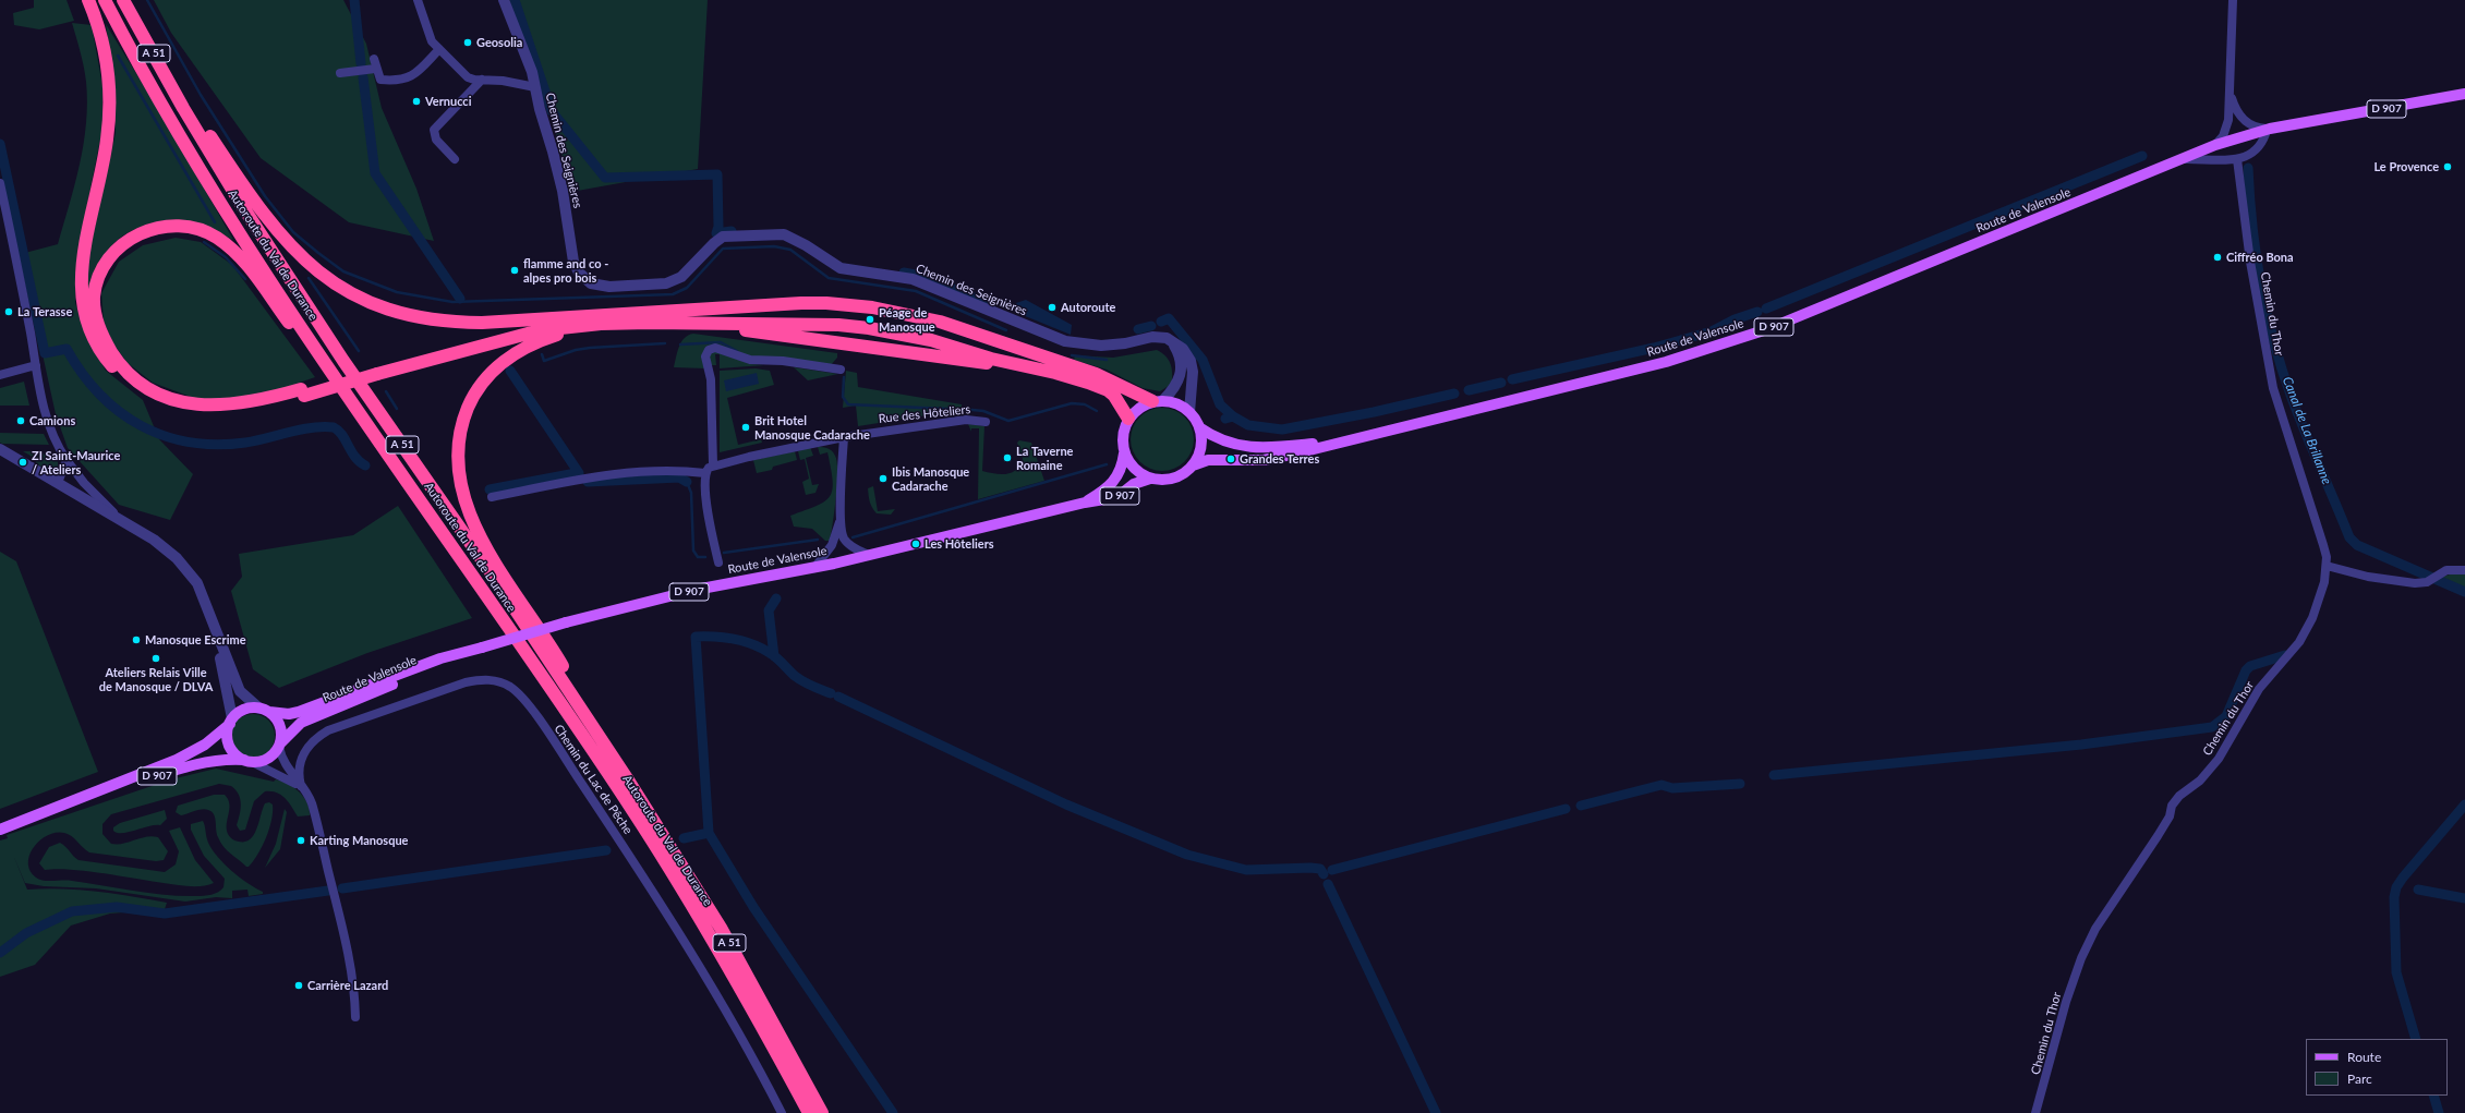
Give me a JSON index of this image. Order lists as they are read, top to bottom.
{
  "streets": {
    "highway": ["A 51", "Autoroute du Val de Durance"],
    "main road": ["D 907", "Route de Valensole"],
    "street": [
      "Chemin des Seignières",
      "Chemin du Thor",
      "Rue des Hôteliers",
      "Chemin du Lac de Pêche"
    ]
  },
  "crossings": [
    ["D 907", "Route de Valensole"]
  ],
  "water": ["Canal de La Brillanne"],
  "places": [
    "Geosolia",
    "Vernucci",
    "Le Provence",
    "Ciffréo Bona",
    "flamme and co - alpes pro bois",
    "Autoroute",
    "La Terasse",
    "Péage de Manosque",
    "Camions",
    "Brit Hotel Manosque Cadarache",
    "La Taverne Romaine",
    "Grandes Terres",
    "ZI Saint-Maurice / Ateliers",
    "Ibis Manosque Cadarache",
    "Les Hôteliers",
    "Manosque Escrime",
    "Ateliers Relais Ville de Manosque / DLVA",
    "Karting Manosque",
    "Carrière Lazard"
  ],
  "legend": ["Route", "Parc"]
}
